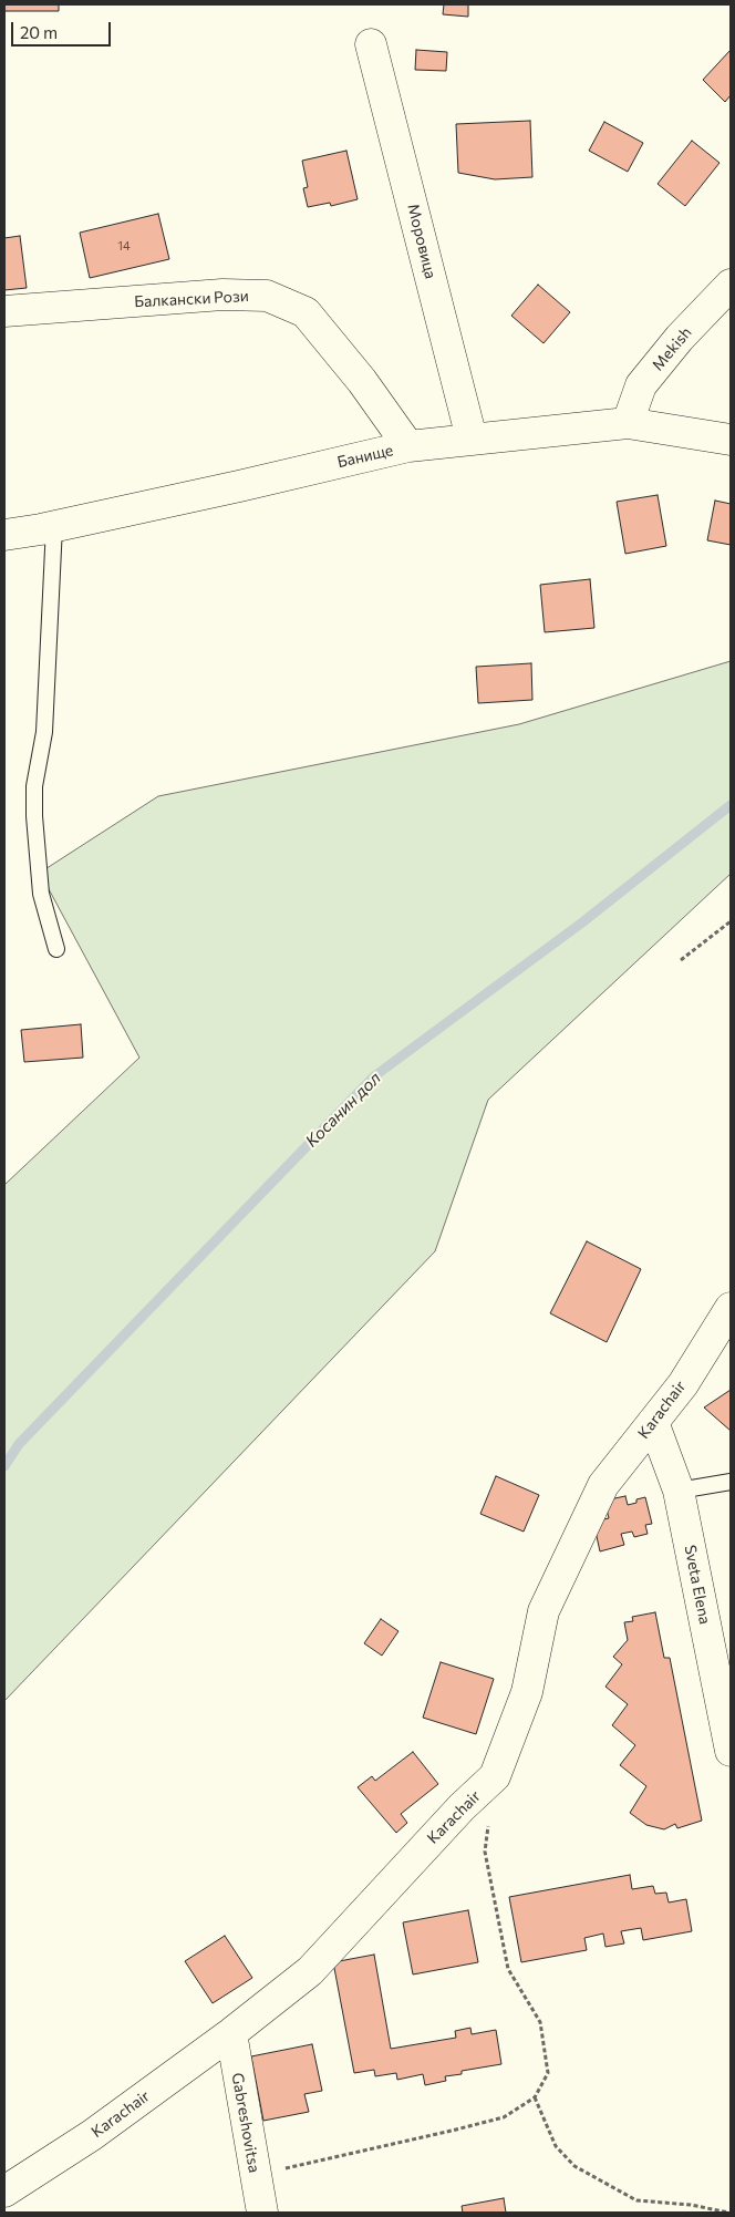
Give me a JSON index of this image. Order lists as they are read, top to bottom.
{
  "streets": {
    "street": [
      "Моровица",
      "Балкански Рози",
      "Mekish",
      "Банище",
      "Karachair",
      "Sveta Elena",
      "Gabreshovitsa"
    ]
  },
  "crossings": [
    ["Моровица", "Банище"],
    ["Балкански Рози", "Банище"],
    ["Mekish", "Банище"],
    ["Karachair", "Sveta Elena"],
    ["Karachair", "Gabreshovitsa"]
  ],
  "water": ["Косанин дол"],
  "house_numbers": ["14"],
  "scale_bar": "20 m"
}
